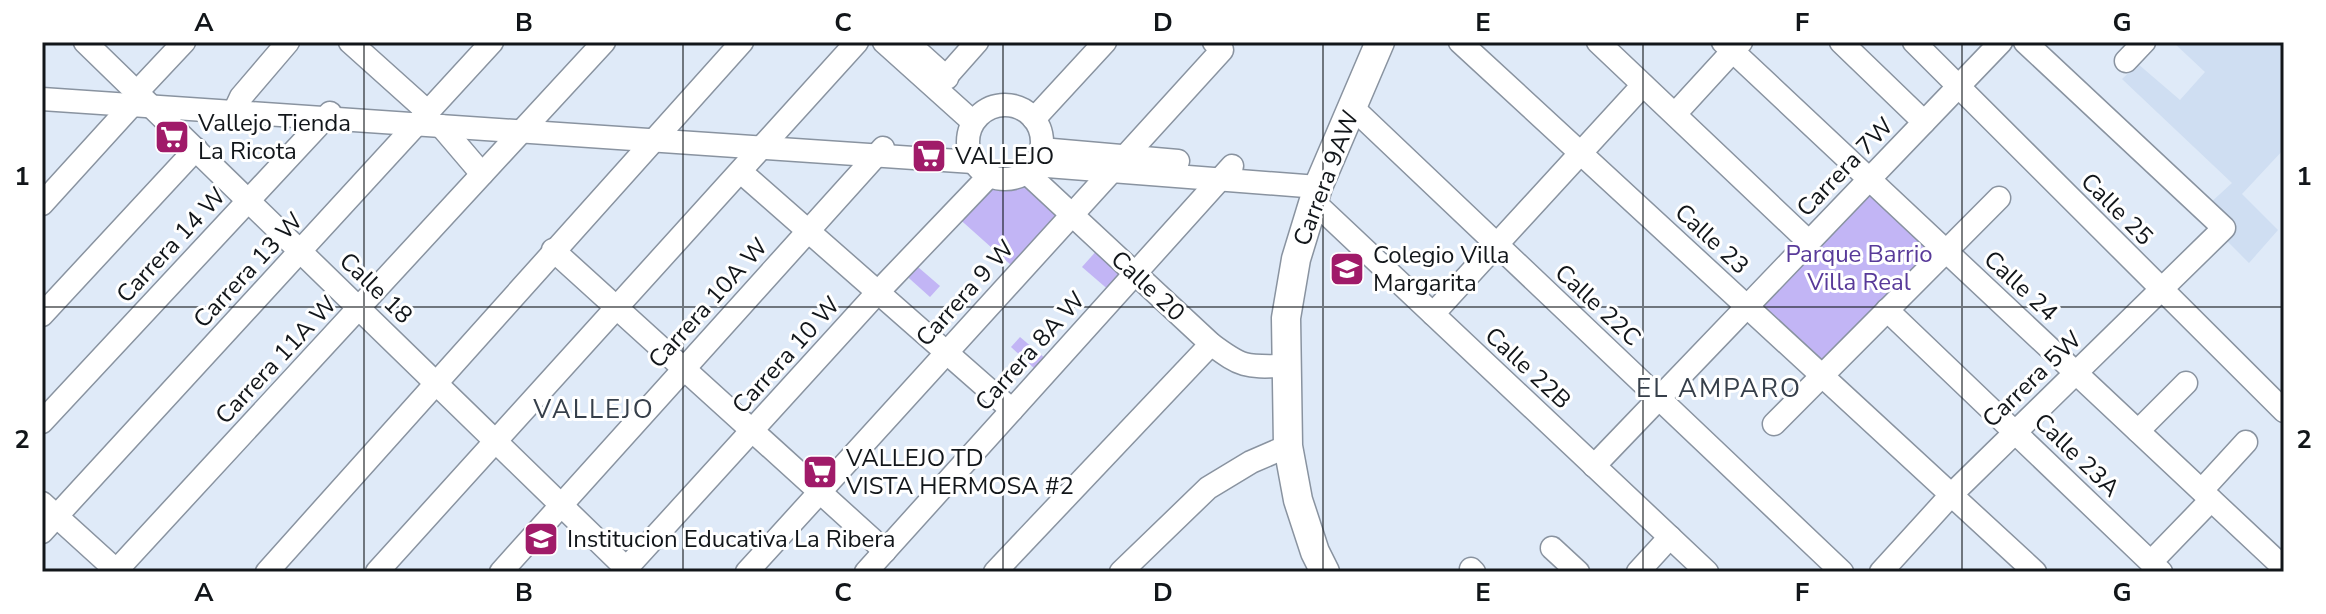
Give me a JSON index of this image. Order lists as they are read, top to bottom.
{
  "streets": {
    "main road": ["Carrera 9AW"],
    "street": [
      "Carrera 7W",
      "Calle 25",
      "Calle 23",
      "Carrera 14 W",
      "Carrera 13 W",
      "Calle 20",
      "Calle 24",
      "Calle 18",
      "Carrera 9 W",
      "Carrera 10A W",
      "Calle 22C",
      "Carrera 8A W",
      "Carrera 10 W",
      "Carrera 11A W",
      "Calle 22B",
      "Carrera 5W",
      "Calle 23A"
    ]
  },
  "crossings": [
    ["Carrera 7W", "Calle 25"],
    ["Carrera 7W", "Calle 23"],
    ["Carrera 7W", "Calle 24"],
    ["Carrera 7W", "Calle 22C"],
    ["Carrera 7W", "Calle 22B"],
    ["Carrera 9AW", "Calle 20"],
    ["Carrera 9AW", "Calle 22C"],
    ["Carrera 9AW", "Calle 22B"],
    ["Calle 25", "Carrera 5W"],
    ["Calle 23", "Carrera 5W"],
    ["Carrera 14 W", "Calle 18"],
    ["Carrera 13 W", "Calle 18"],
    ["Calle 20", "Carrera 9 W"],
    ["Calle 20", "Carrera 8A W"],
    ["Calle 20", "Carrera 10 W"],
    ["Calle 24", "Carrera 5W"],
    ["Calle 18", "Carrera 10A W"],
    ["Calle 18", "Carrera 10 W"],
    ["Calle 18", "Carrera 11A W"],
    ["Carrera 5W", "Calle 23A"]
  ],
  "districts": ["EL AMPARO", "VALLEJO"],
  "parks": ["Parque Barrio Villa Real"],
  "places": {
    "supermarket": ["Vallejo Tienda La Ricota", "VALLEJO", "VALLEJO TD VISTA HERMOSA #2"],
    "school or university": ["Colegio Villa Margarita", "Institucion Educativa La Ribera"]
  },
  "grid": {
    "columns": [
      "A",
      "B",
      "C",
      "D",
      "E",
      "F",
      "G"
    ],
    "rows": ["1", "2"]
  }
}
